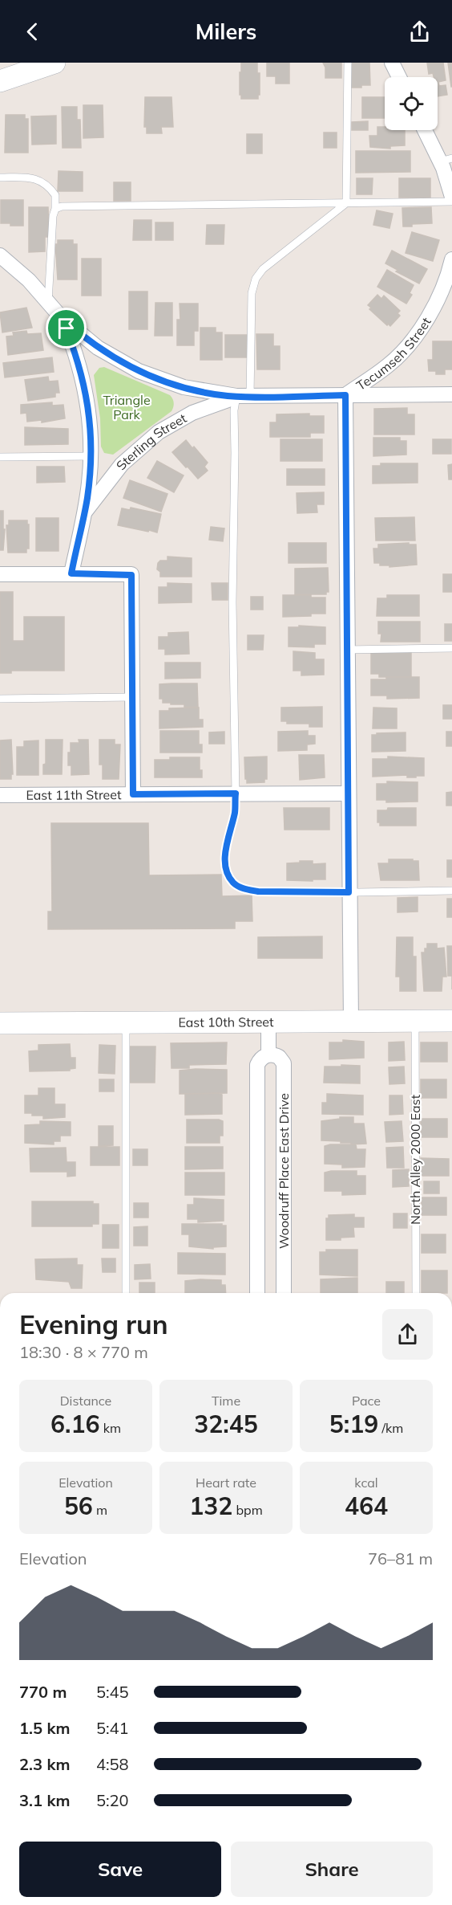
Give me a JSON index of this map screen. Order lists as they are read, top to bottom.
{
  "streets": {
    "main road": ["East 10th Street"],
    "street": [
      "Tecumseh Street",
      "Sterling Street",
      "East 11th Street",
      "Woodruff Place East Drive"
    ],
    "lane": ["North Alley 2000 East"]
  },
  "crossings": [
    ["Tecumseh Street", "East 11th Street"],
    ["Tecumseh Street", "East 10th Street"],
    ["East 10th Street", "North Alley 2000 East"]
  ],
  "parks": ["Triangle Park"],
  "page": {
    "header": "Milers",
    "heading": ["Evening run", "18:30 · 8 × 770 m"],
    "stats": [
      ["Distance", "6.16 km"],
      ["Time", "32:45"],
      ["Pace", "5:19 /km"],
      ["Elevation", "56 m"],
      ["Heart rate", "132 bpm"],
      ["kcal", "464"]
    ],
    "chart": ["Elevation", "76–81 m"],
    "list": [
      {
        "name": "770 m",
        "note": "5:45"
      },
      {
        "name": "1.5 km",
        "note": "5:41"
      },
      {
        "name": "2.3 km",
        "note": "4:58"
      },
      {
        "name": "3.1 km",
        "note": "5:20"
      }
    ],
    "buttons": ["Save", "Share"]
  }
}
